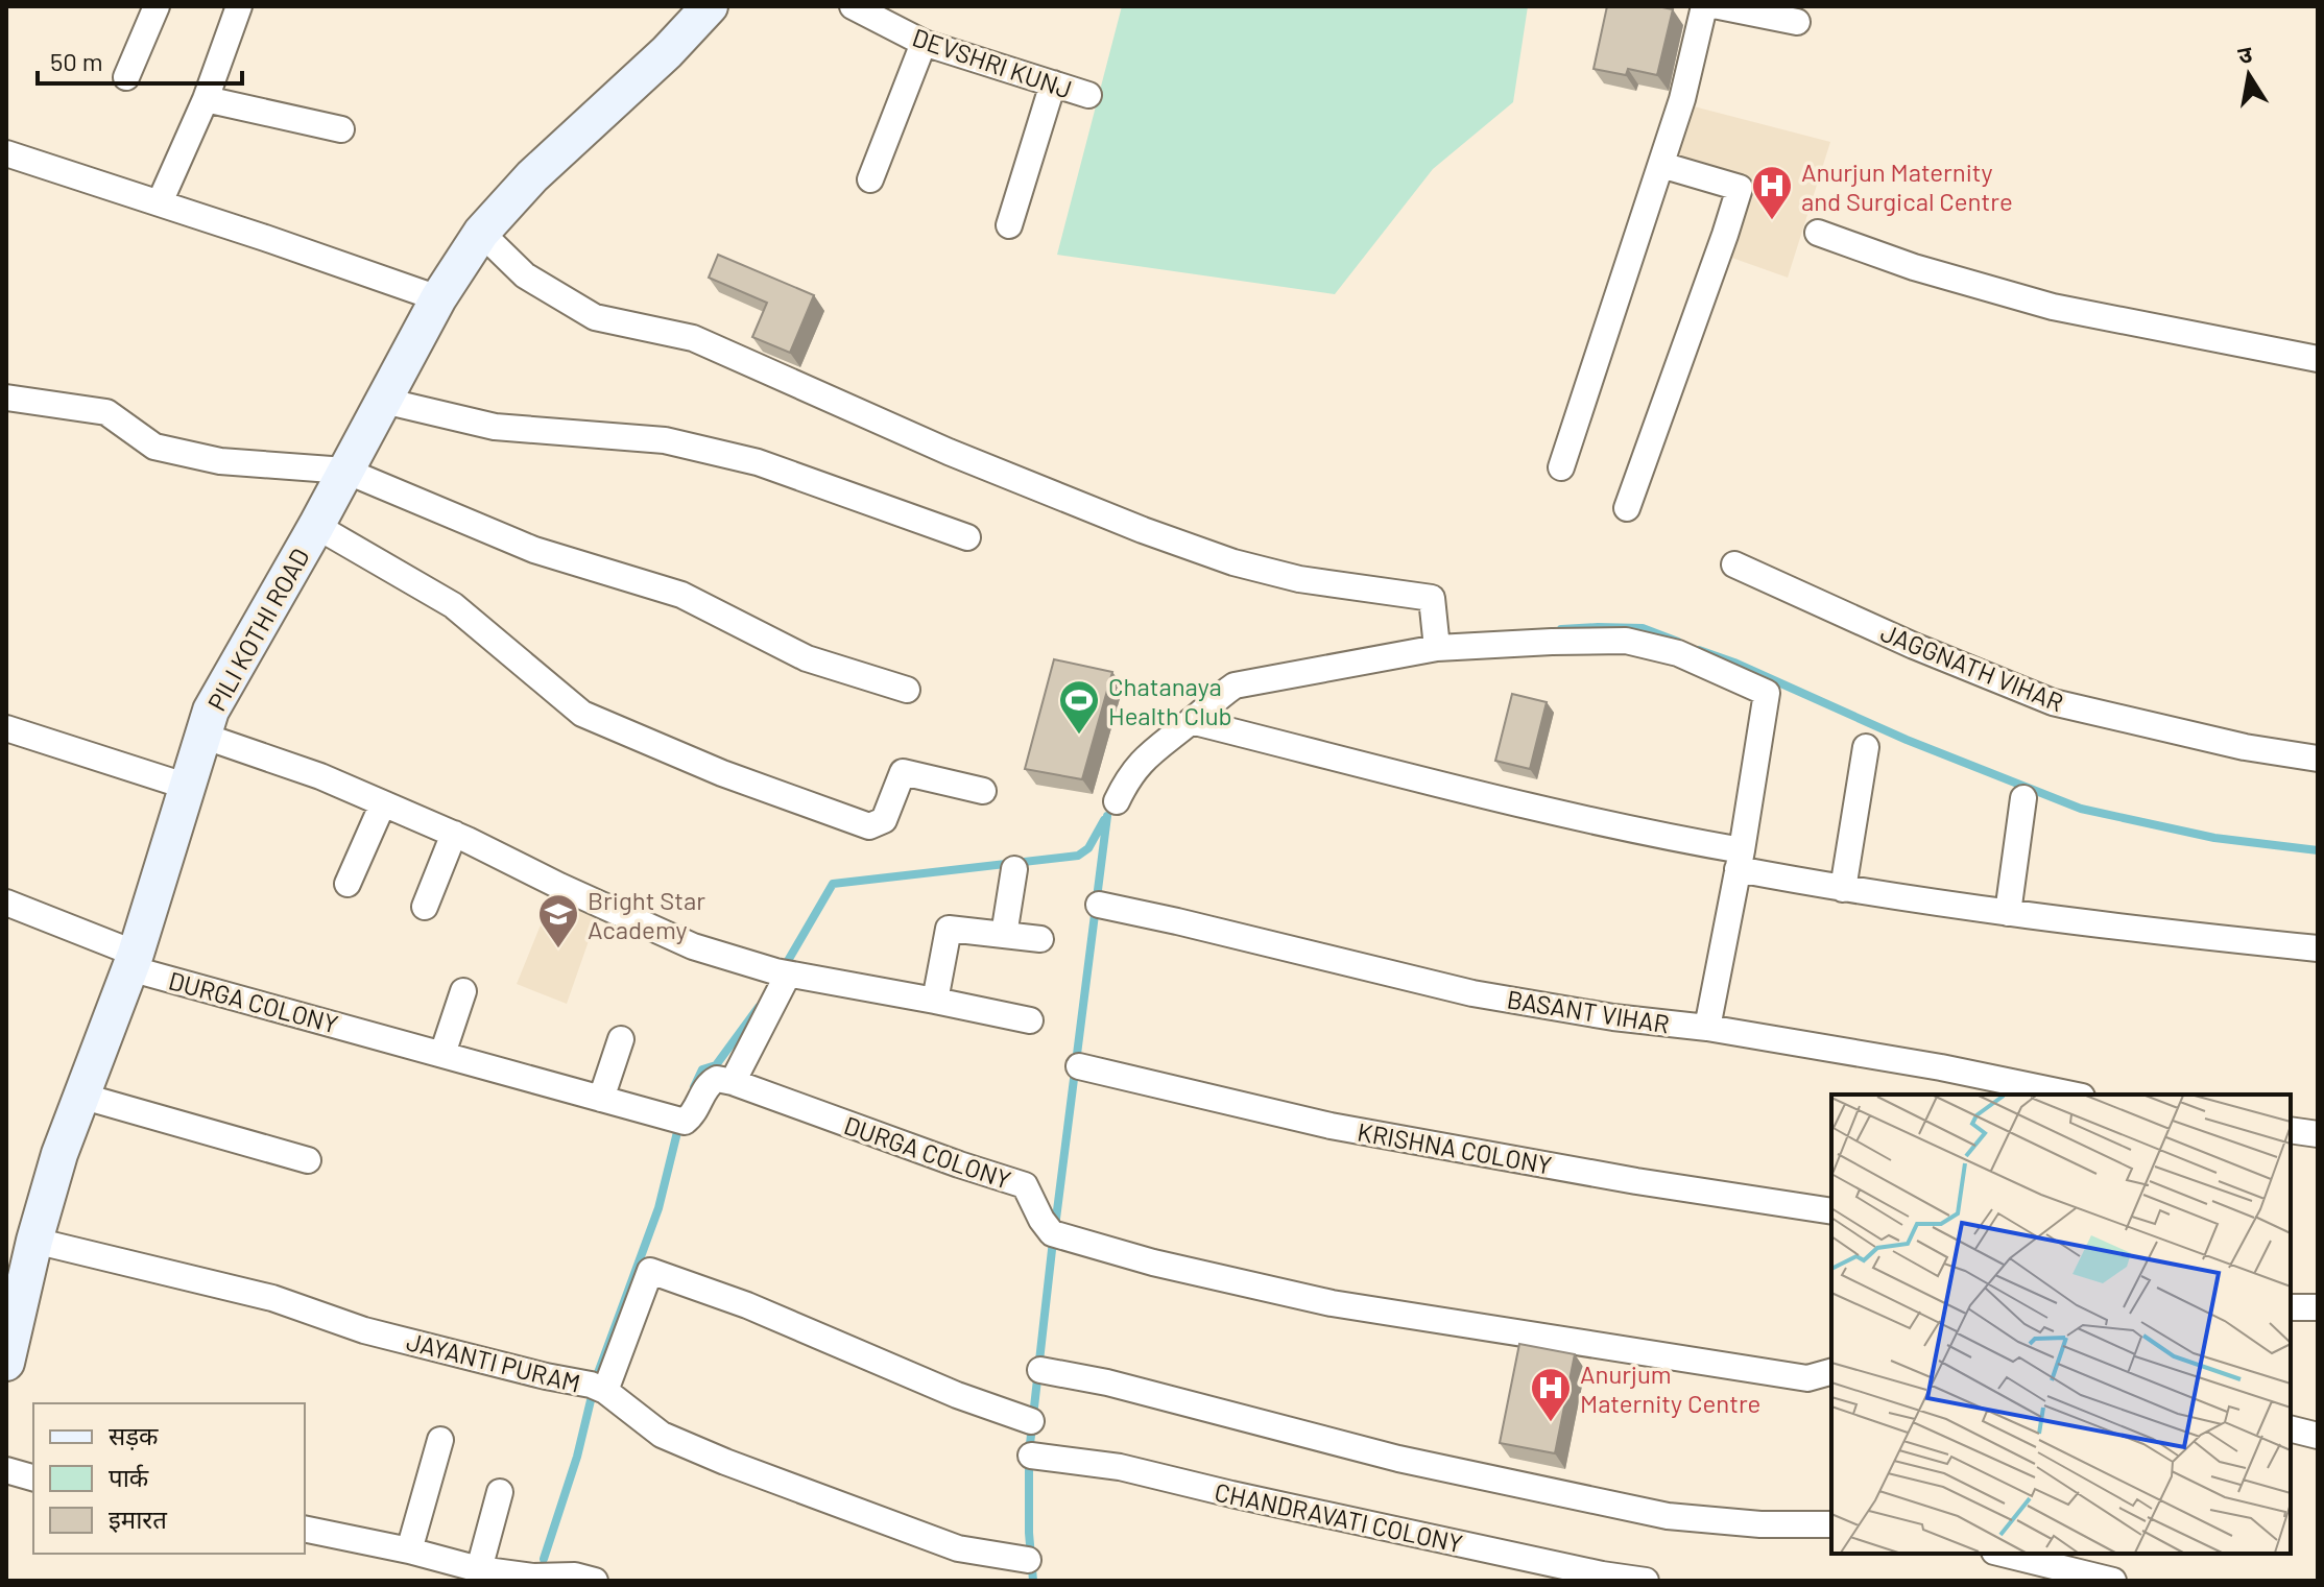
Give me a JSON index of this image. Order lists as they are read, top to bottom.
{
  "streets": {
    "street": [
      "DEVSHRI KUNJ",
      "PILI KOTHI ROAD",
      "JAGGNATH VIHAR",
      "DURGA COLONY",
      "BASANT VIHAR",
      "KRISHNA COLONY",
      "JAYANTI PURAM",
      "CHANDRAVATI COLONY"
    ]
  },
  "crossings": [
    ["PILI KOTHI ROAD", "DURGA COLONY"],
    ["PILI KOTHI ROAD", "JAYANTI PURAM"]
  ],
  "places": {
    "hospital": ["Anurjun Maternity and Surgical Centre", "Anurjum Maternity Centre"],
    "sports": ["Chatanaya Health Club"],
    "school or university": ["Bright Star Academy"]
  },
  "legend": ["सड़क", "पार्क", "इमारत"],
  "scale_bar": "50 m",
  "north": "top"
}
